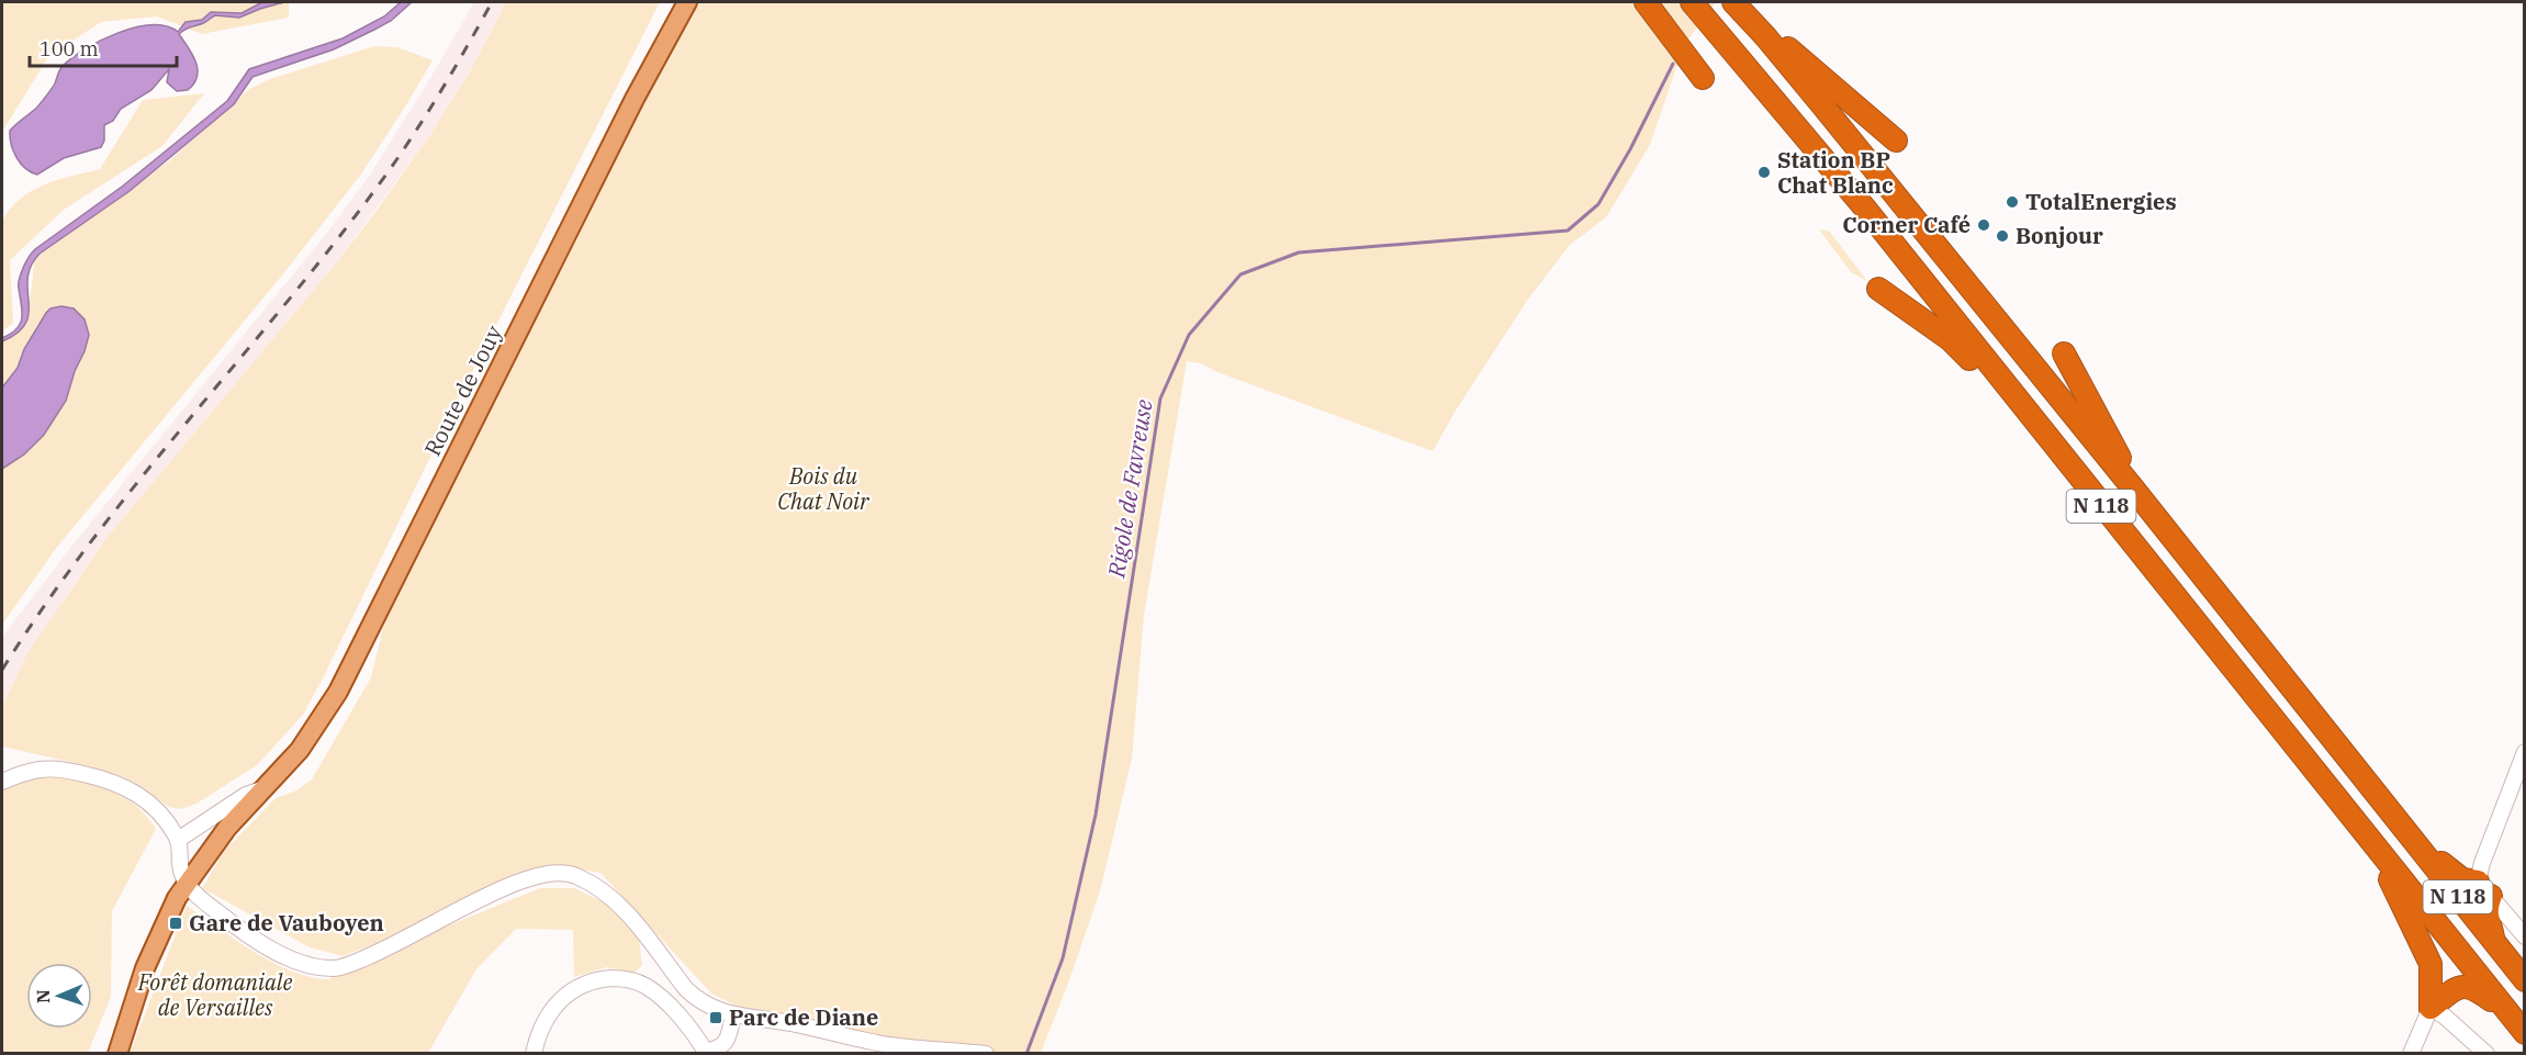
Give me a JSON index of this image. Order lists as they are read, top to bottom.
{
  "streets": {
    "highway": ["N 118"],
    "main road": ["Route de Jouy"]
  },
  "water": ["Rigole de Favreuse"],
  "parks": ["Bois du Chat Noir", "Forêt domaniale de Versailles"],
  "places": {
    "other": [
      "Station BP Chat Blanc",
      "TotalEnergies",
      "Corner Café",
      "Bonjour"
    ],
    "transit": ["Gare de Vauboyen", "Parc de Diane"]
  },
  "scale_bar": "100 m",
  "north": "left"
}
